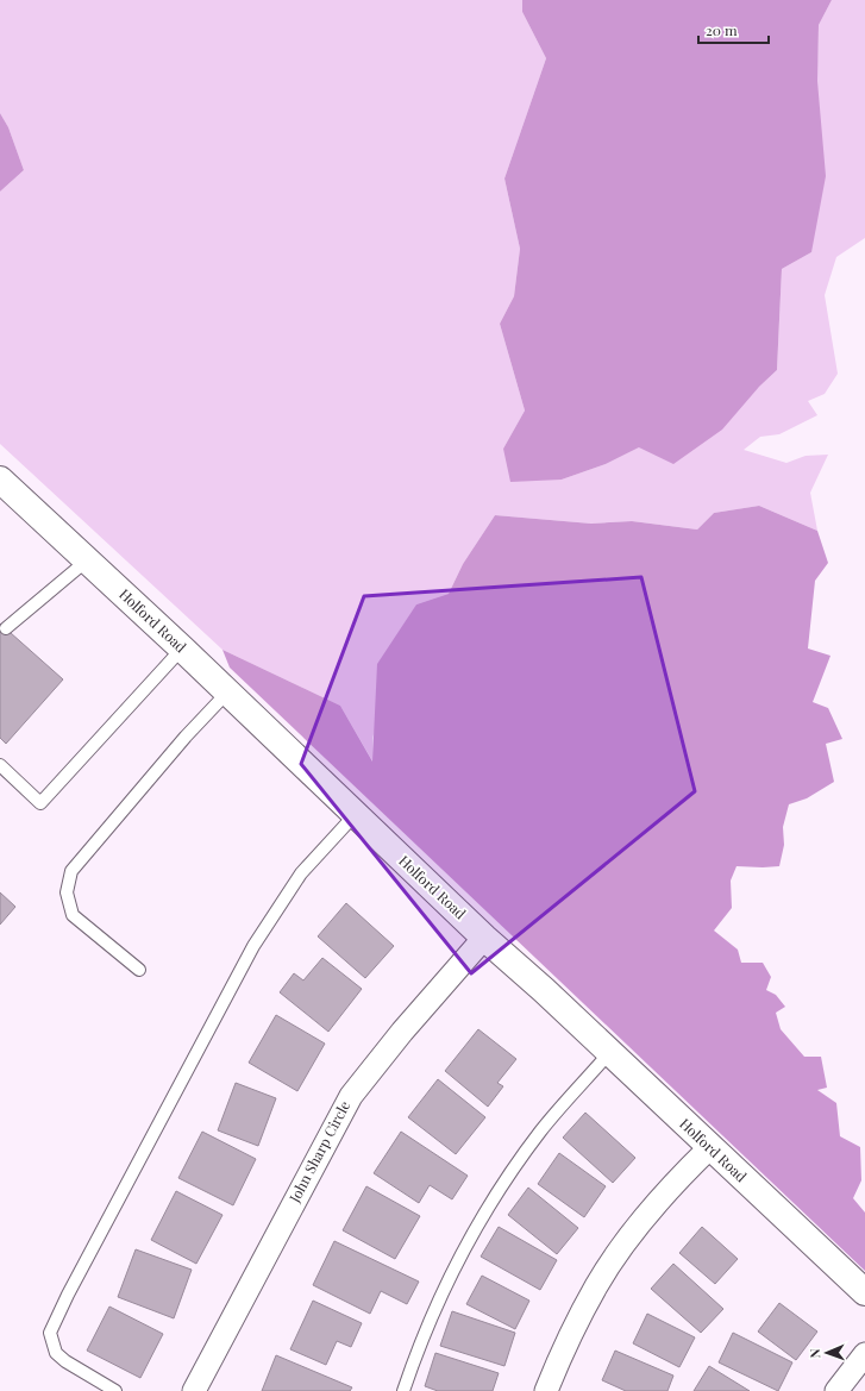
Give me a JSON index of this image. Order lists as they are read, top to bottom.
{
  "streets": {
    "street": ["Holford Road", "John Sharp Circle"]
  },
  "crossings": [
    ["Holford Road", "John Sharp Circle"]
  ],
  "scale_bar": "20 m",
  "north": "left"
}
